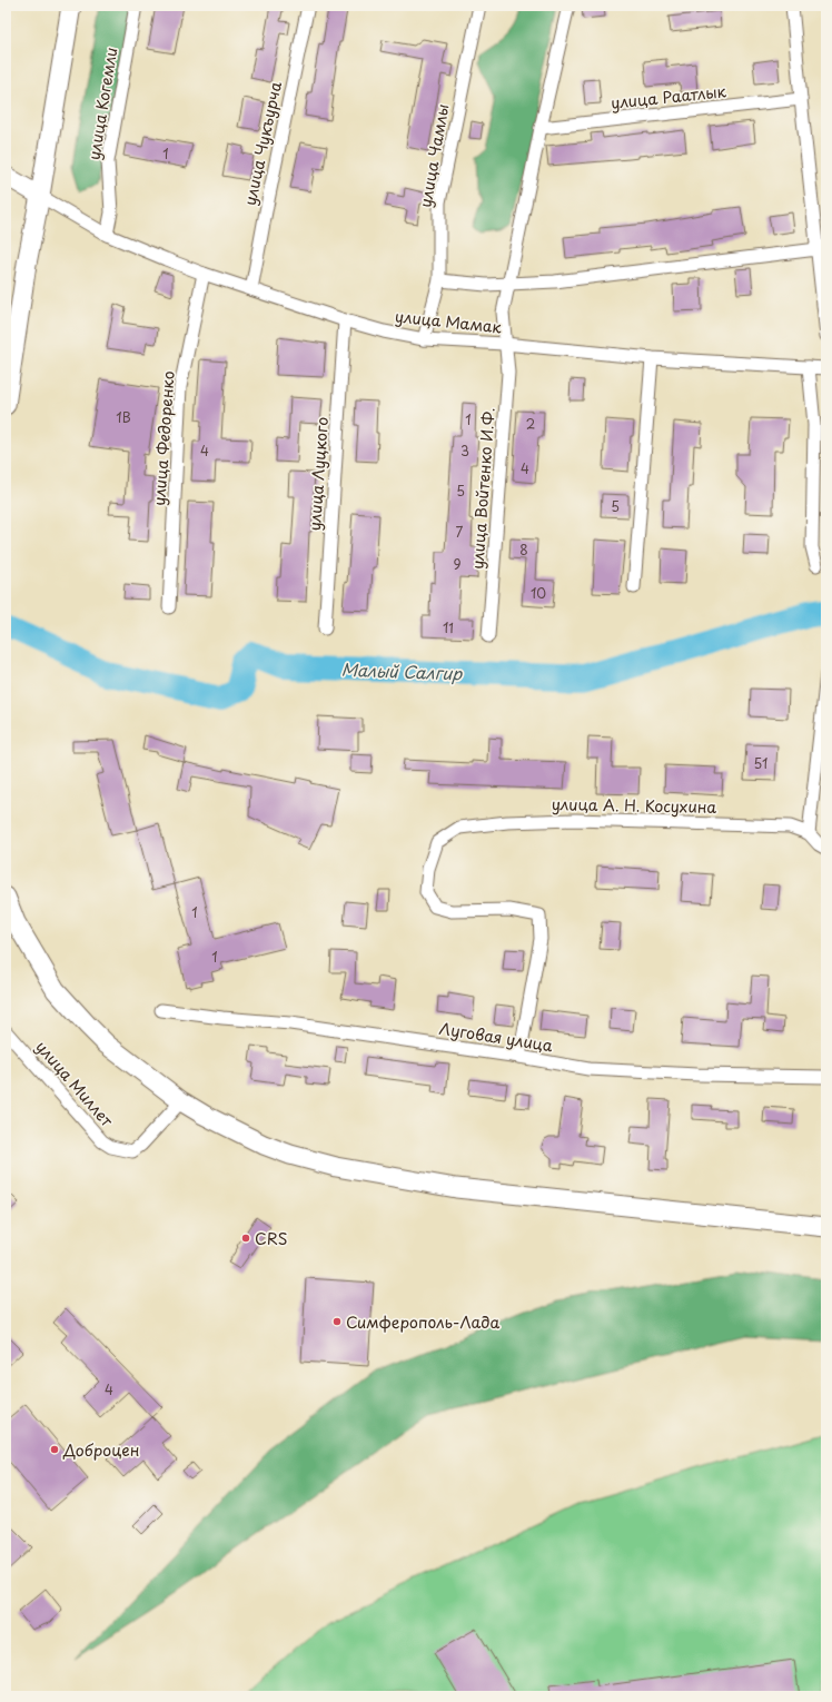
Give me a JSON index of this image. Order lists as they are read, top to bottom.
{
  "streets": {
    "street": [
      "улица Раатлык",
      "улица Когемли",
      "улица Чукъурча",
      "улица Чамлы",
      "улица Мамак",
      "улица Федоренко",
      "улица Луцкого",
      "улица Войтенко И.Ф.",
      "улица А. Н. Косухина",
      "Луговая улица",
      "улица Миллет"
    ]
  },
  "crossings": [
    ["улица Раатлык", "улица Войтенко И.Ф."],
    ["улица Когемли", "улица Мамак"],
    ["улица Чукъурча", "улица Мамак"],
    ["улица Чамлы", "улица Мамак"],
    ["улица Мамак", "улица Федоренко"],
    ["улица Мамак", "улица Луцкого"],
    ["улица Мамак", "улица Войтенко И.Ф."],
    ["улица А. Н. Косухина", "Луговая улица"]
  ],
  "water": ["Малый Салгир"],
  "places": ["CRS", "Симферополь-Лада", "Доброцен"],
  "house_numbers": [
    "1",
    "1В",
    "1",
    "2",
    "4",
    "3",
    "4",
    "5",
    "5",
    "7",
    "8",
    "9",
    "10",
    "11",
    "51",
    "1",
    "1",
    "4"
  ]
}
